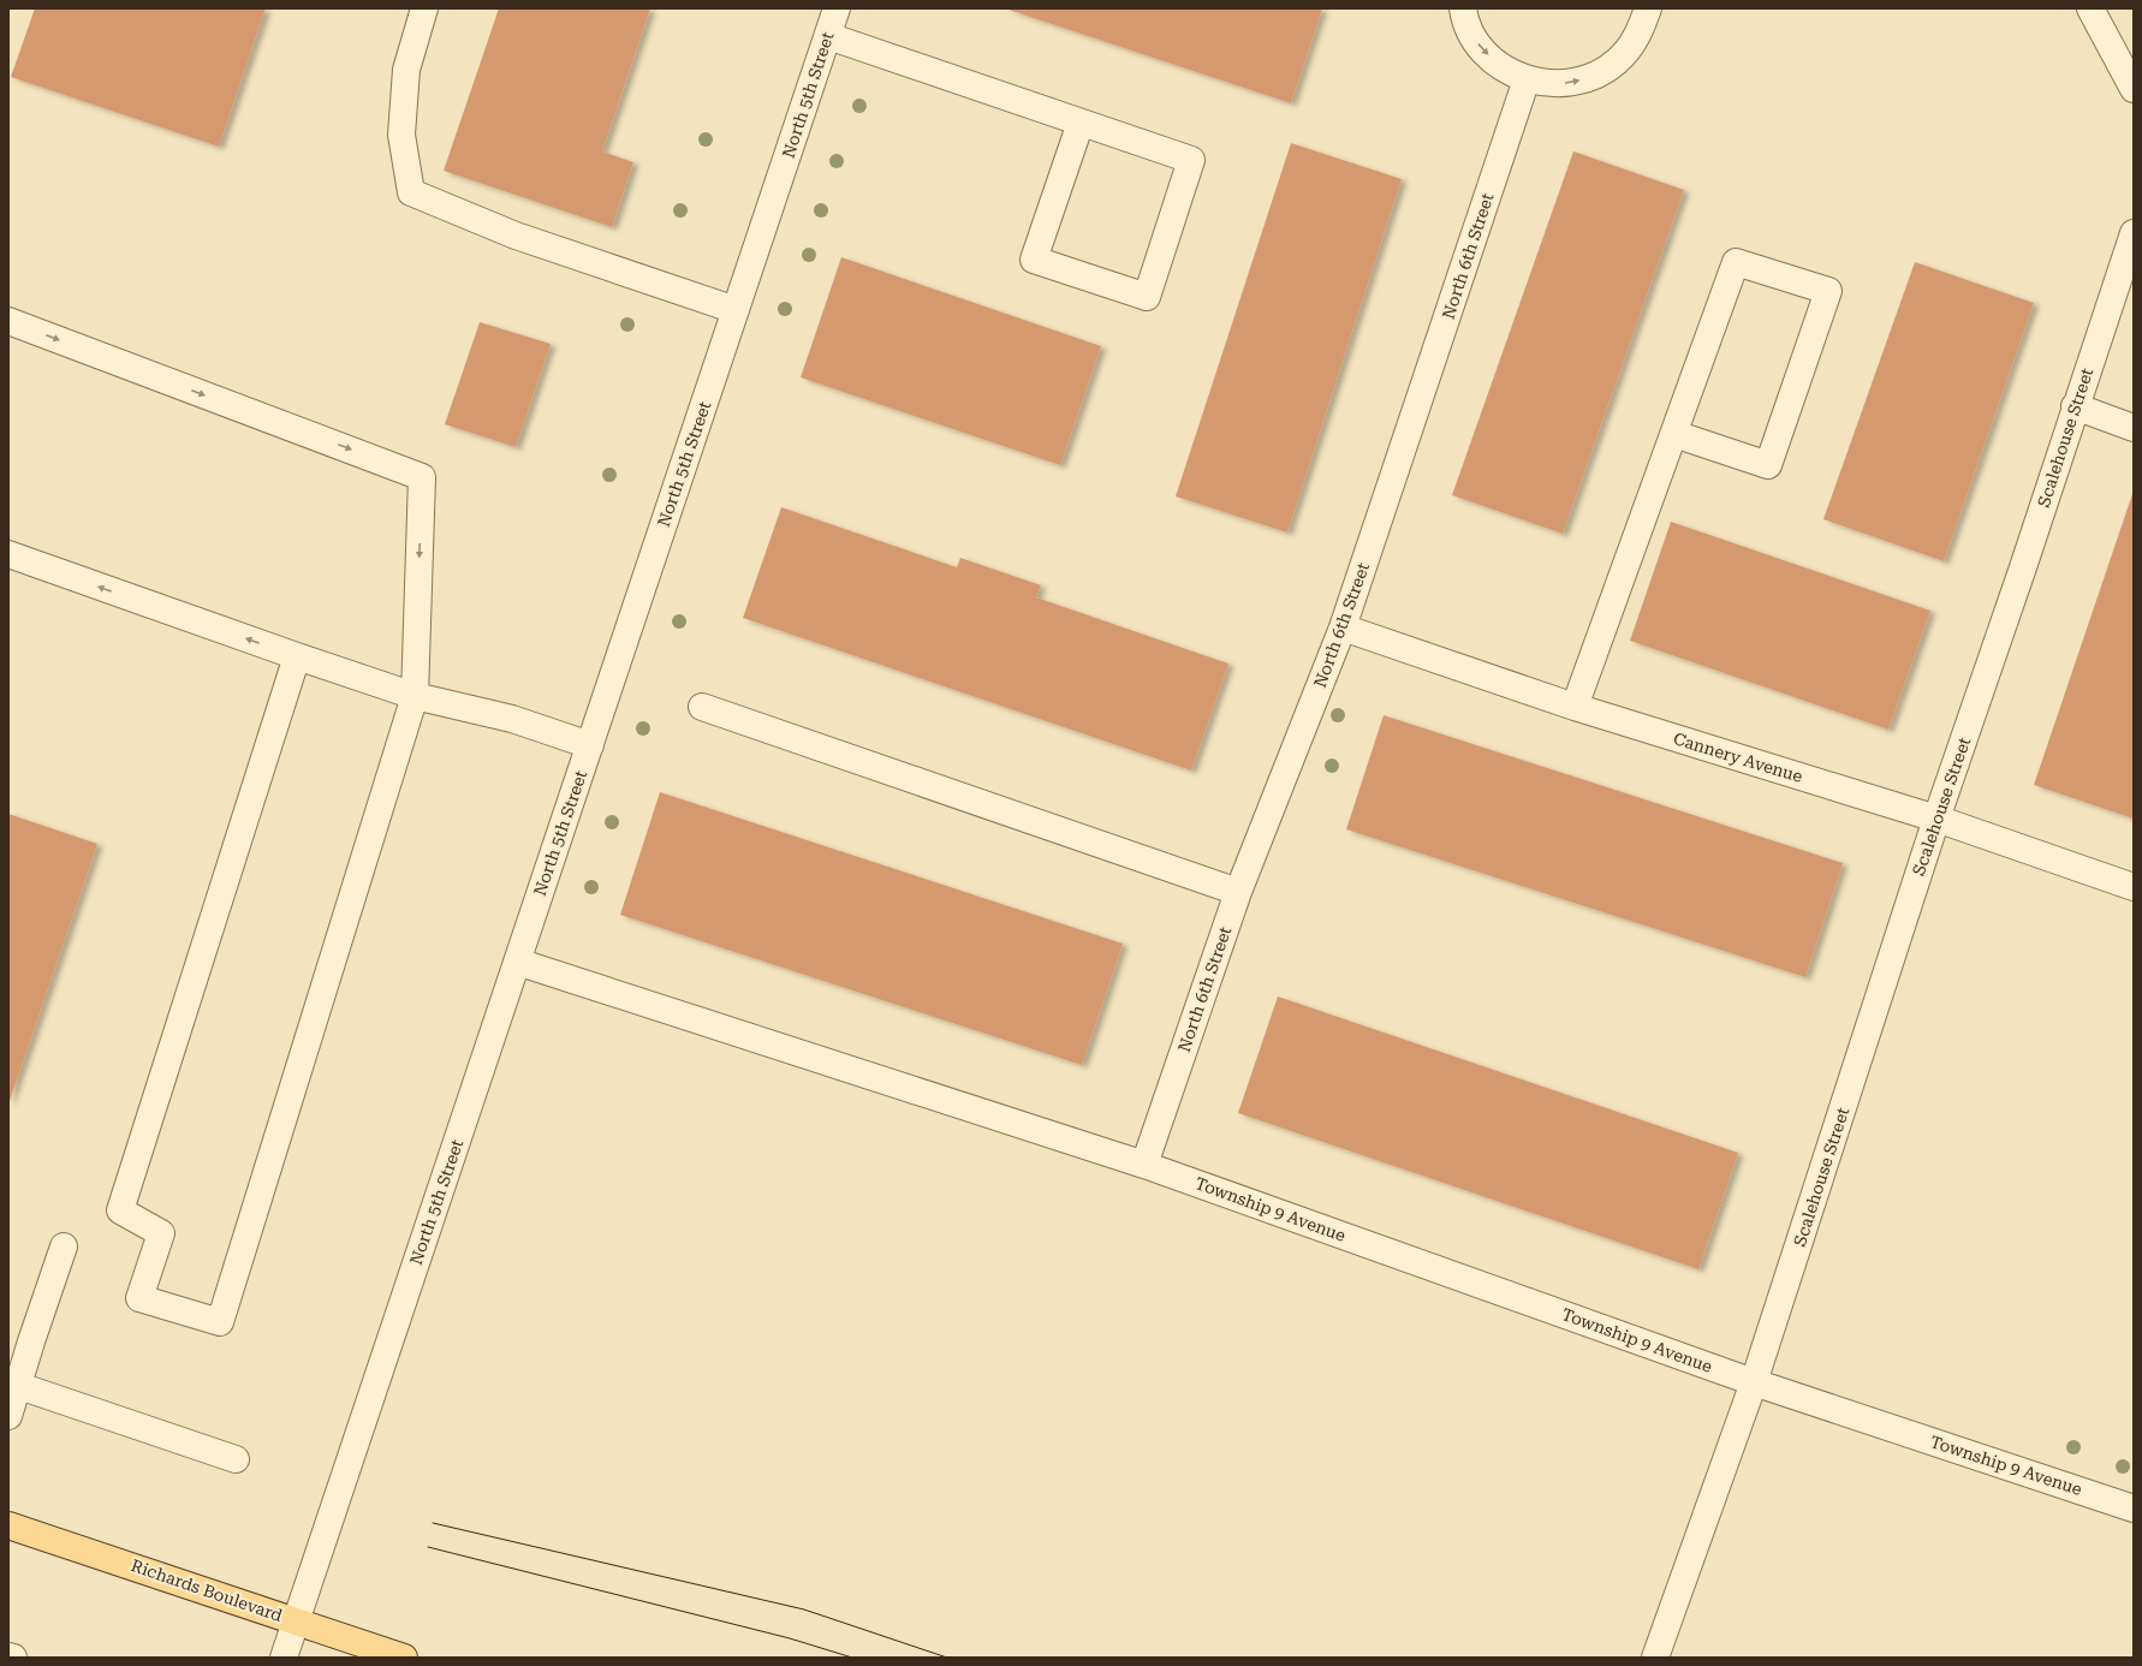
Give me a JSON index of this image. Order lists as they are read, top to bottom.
{
  "streets": {
    "main road": ["Richards Boulevard"],
    "street": [
      "North 5th Street",
      "North 6th Street",
      "Scalehouse Street",
      "Cannery Avenue",
      "Township 9 Avenue"
    ]
  },
  "crossings": [
    ["North 5th Street", "Township 9 Avenue"],
    ["North 5th Street", "Richards Boulevard"],
    ["North 6th Street", "Cannery Avenue"],
    ["North 6th Street", "Township 9 Avenue"],
    ["Scalehouse Street", "Cannery Avenue"],
    ["Scalehouse Street", "Township 9 Avenue"]
  ]
}
